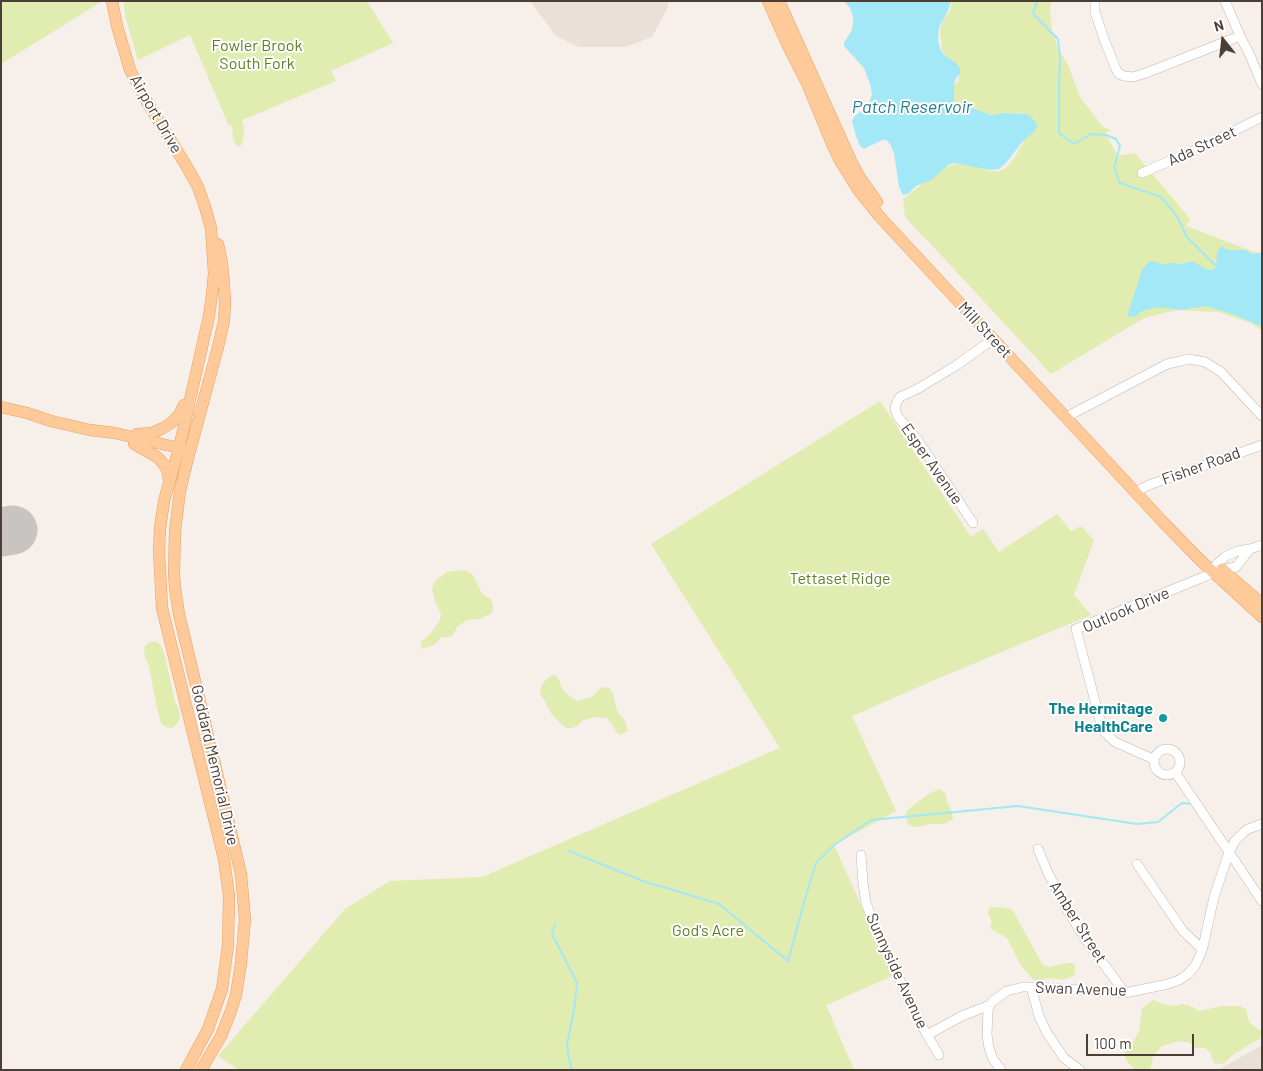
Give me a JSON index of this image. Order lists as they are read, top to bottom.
{
  "streets": {
    "main road": ["Airport Drive", "Mill Street", "Goddard Memorial Drive"],
    "street": [
      "Ada Street",
      "Esper Avenue",
      "Fisher Road",
      "Outlook Drive",
      "Amber Street",
      "Sunnyside Avenue",
      "Swan Avenue"
    ]
  },
  "crossings": [
    ["Airport Drive", "Goddard Memorial Drive"],
    ["Mill Street", "Esper Avenue"],
    ["Mill Street", "Fisher Road"],
    ["Mill Street", "Outlook Drive"],
    ["Amber Street", "Swan Avenue"],
    ["Sunnyside Avenue", "Swan Avenue"]
  ],
  "water": ["Patch Reservoir"],
  "parks": ["Fowler Brook South Fork", "Tettaset Ridge", "God's Acre"],
  "places": ["The Hermitage HealthCare"],
  "scale_bar": "100 m",
  "north": "top"
}
